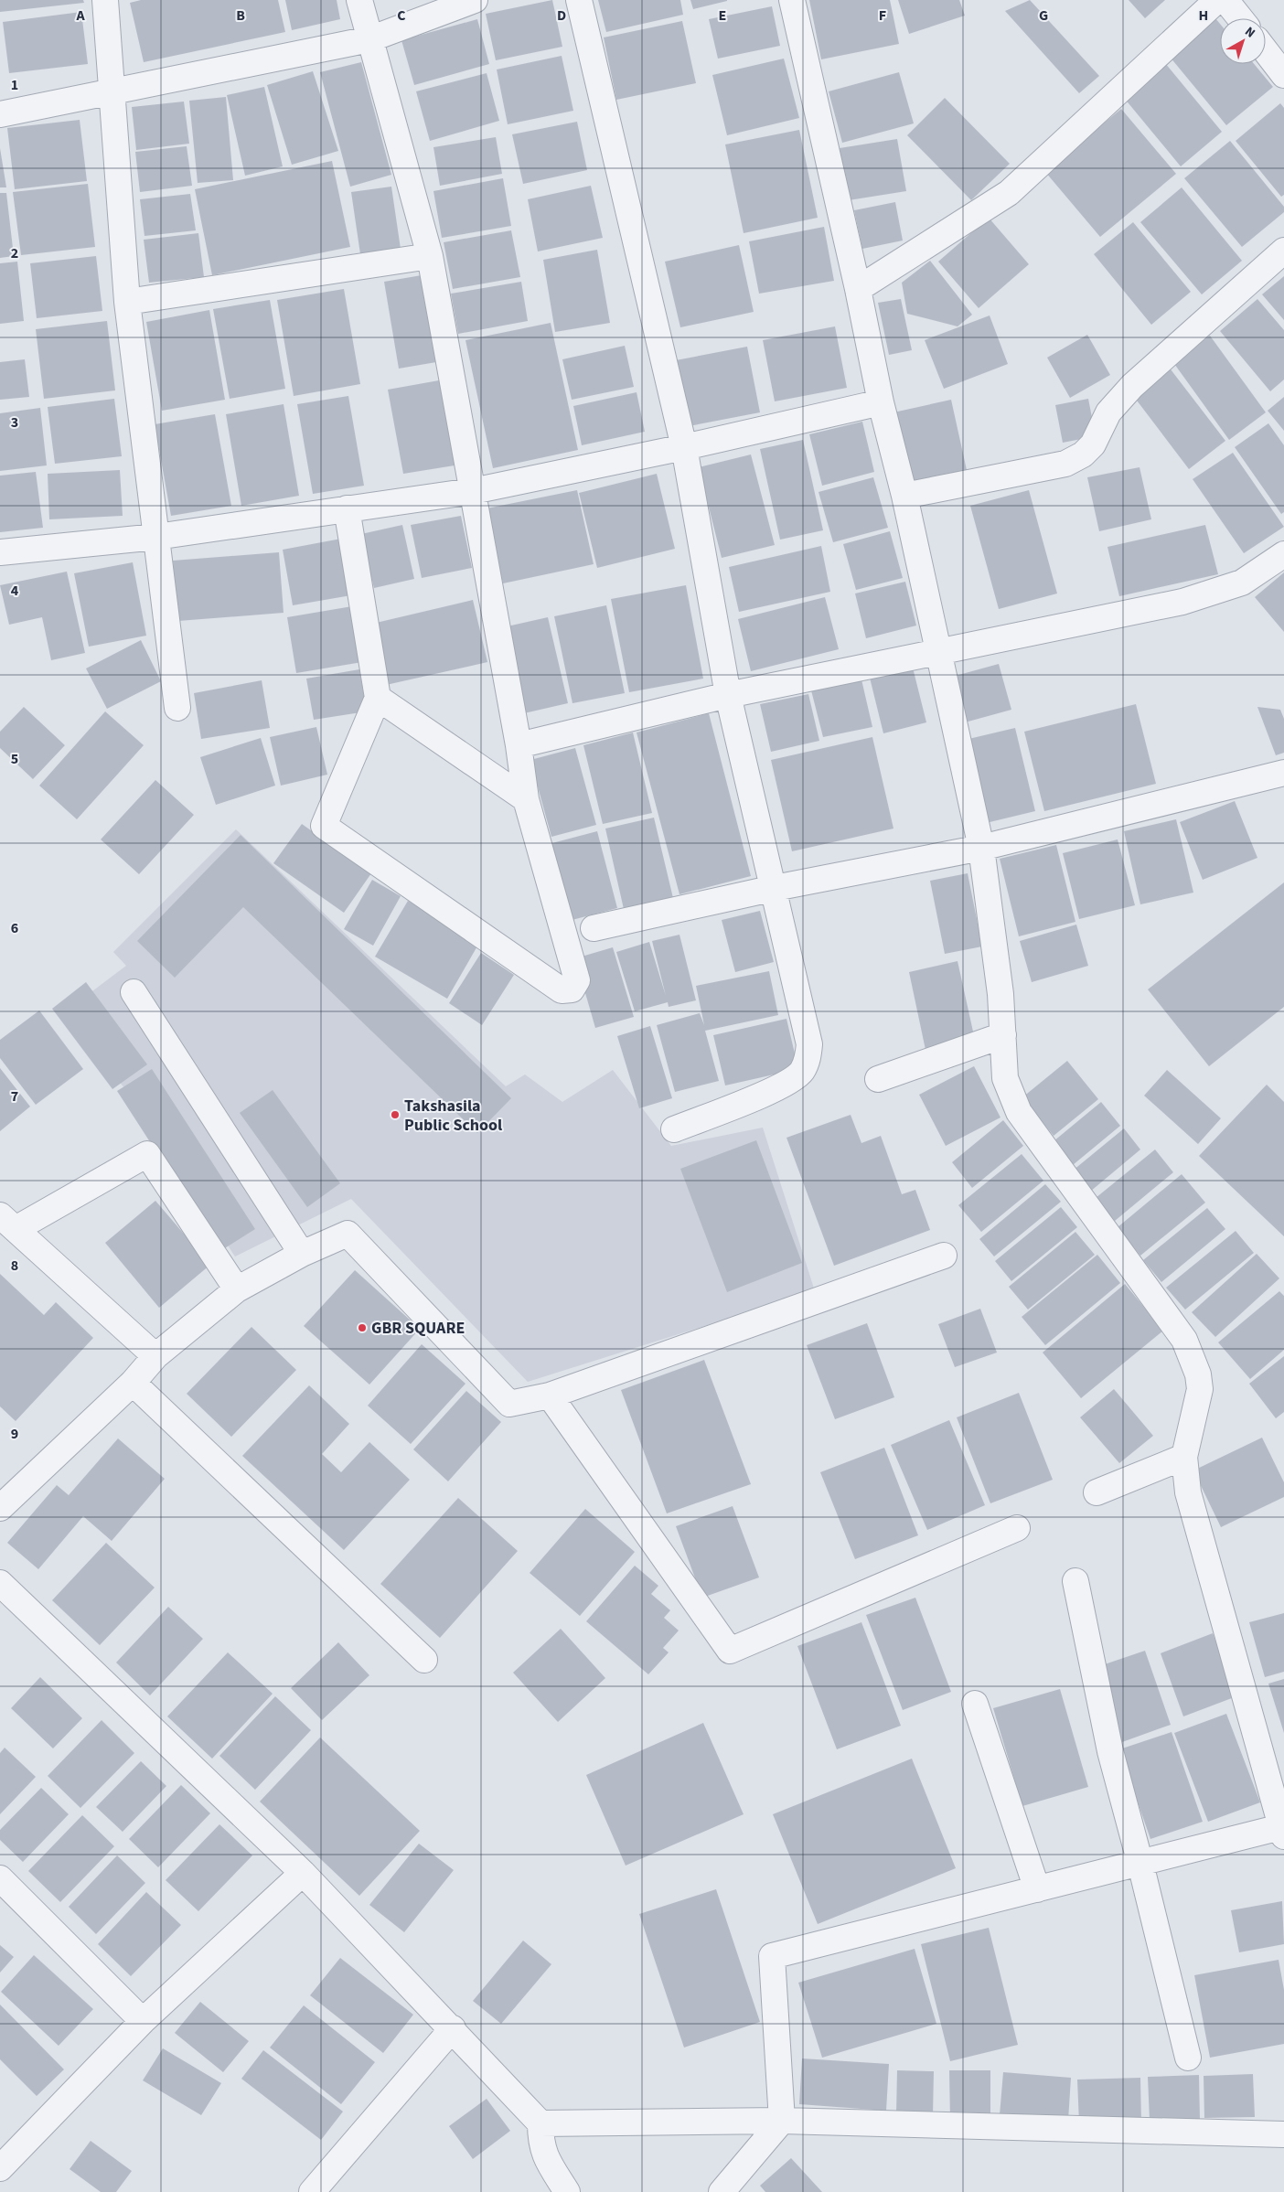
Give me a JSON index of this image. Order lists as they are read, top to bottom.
{
  "places": ["Takshasila Public School", "GBR SQUARE"],
  "north": "top right",
  "grid": {
    "columns": [
      "A",
      "B",
      "C",
      "D",
      "E",
      "F",
      "G",
      "H"
    ],
    "rows": [
      "1",
      "2",
      "3",
      "4",
      "5",
      "6",
      "7",
      "8",
      "9"
    ]
  }
}
